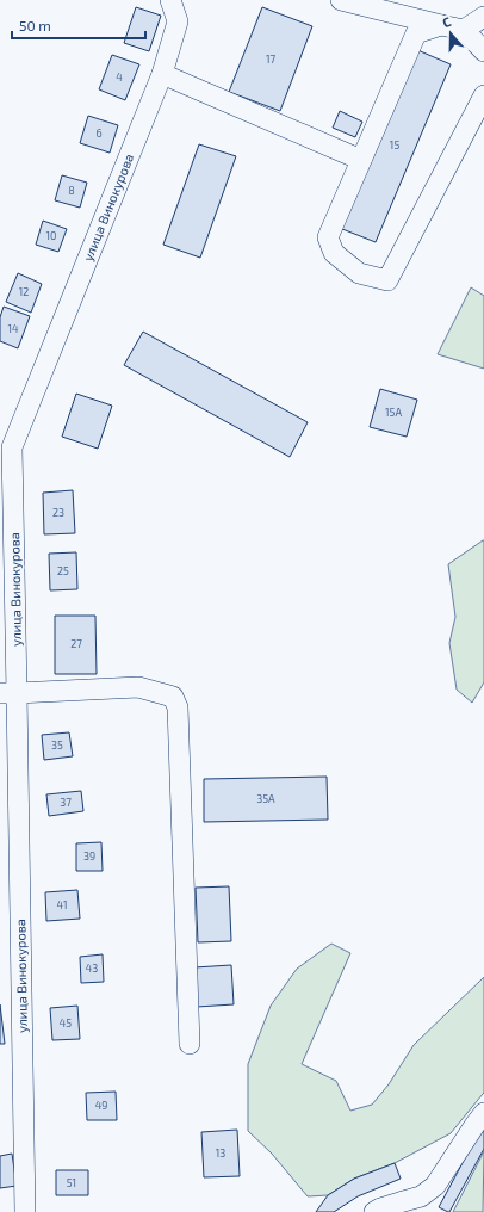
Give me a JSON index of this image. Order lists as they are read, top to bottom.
{
  "streets": {
    "street": ["улица Винокурова"]
  },
  "house_numbers": [
    "17",
    "4",
    "6",
    "15",
    "8",
    "10",
    "12",
    "14",
    "15А",
    "23",
    "25",
    "27",
    "35",
    "35А",
    "37",
    "39",
    "41",
    "43",
    "45",
    "49",
    "13",
    "51"
  ],
  "scale_bar": "50 m",
  "north": "top"
}
